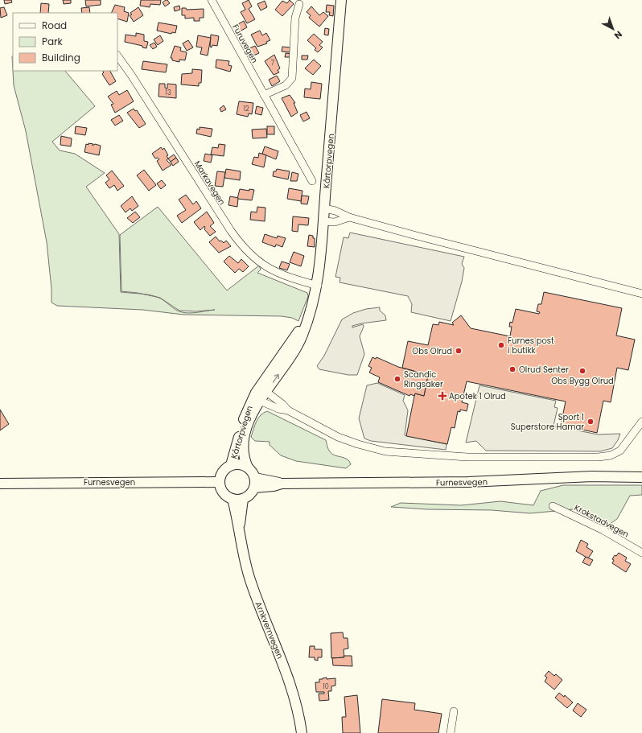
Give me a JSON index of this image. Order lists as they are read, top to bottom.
{
  "streets": {
    "main road": ["Kårtorpvegen", "Furnesvegen", "Arnkvernvegen"],
    "street": ["Furuvegen", "Markavegen", "Krokstadvegen"]
  },
  "crossings": [
    ["Kårtorpvegen", "Markavegen"],
    ["Kårtorpvegen", "Furnesvegen"]
  ],
  "places": {
    "other": [
      "Furnes post i butikk",
      "Obs Olrud",
      "Olrud Senter",
      "Obs Bygg Olrud",
      "Scandic Ringsaker",
      "Sport 1 Superstore Hamar"
    ],
    "health": ["Apotek 1 Olrud"]
  },
  "house_numbers": [
    "7",
    "13",
    "12",
    "10"
  ],
  "legend": ["Road", "Park", "Building"],
  "north": "bottom right"
}
